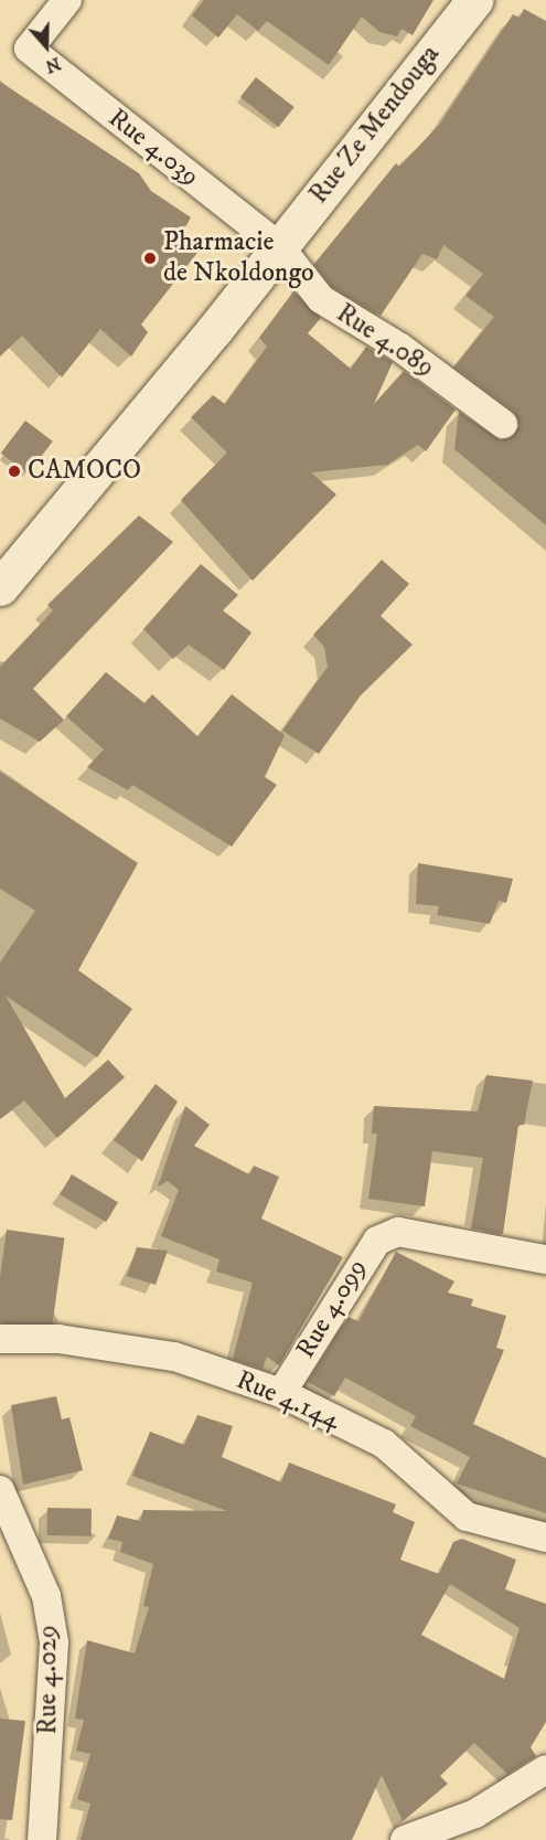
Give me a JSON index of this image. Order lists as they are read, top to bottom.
{
  "streets": {
    "main road": ["Rue Ze Mendouga"],
    "street": [
      "Rue 4.039",
      "Rue 4.089",
      "Rue 4.099",
      "Rue 4.144",
      "Rue 4.029"
    ]
  },
  "crossings": [
    ["Rue Ze Mendouga", "Rue 4.039"],
    ["Rue Ze Mendouga", "Rue 4.089"],
    ["Rue 4.039", "Rue 4.089"],
    ["Rue 4.099", "Rue 4.144"]
  ],
  "places": ["Pharmacie de Nkoldongo", "CAMOCO"],
  "north": "bottom"
}
